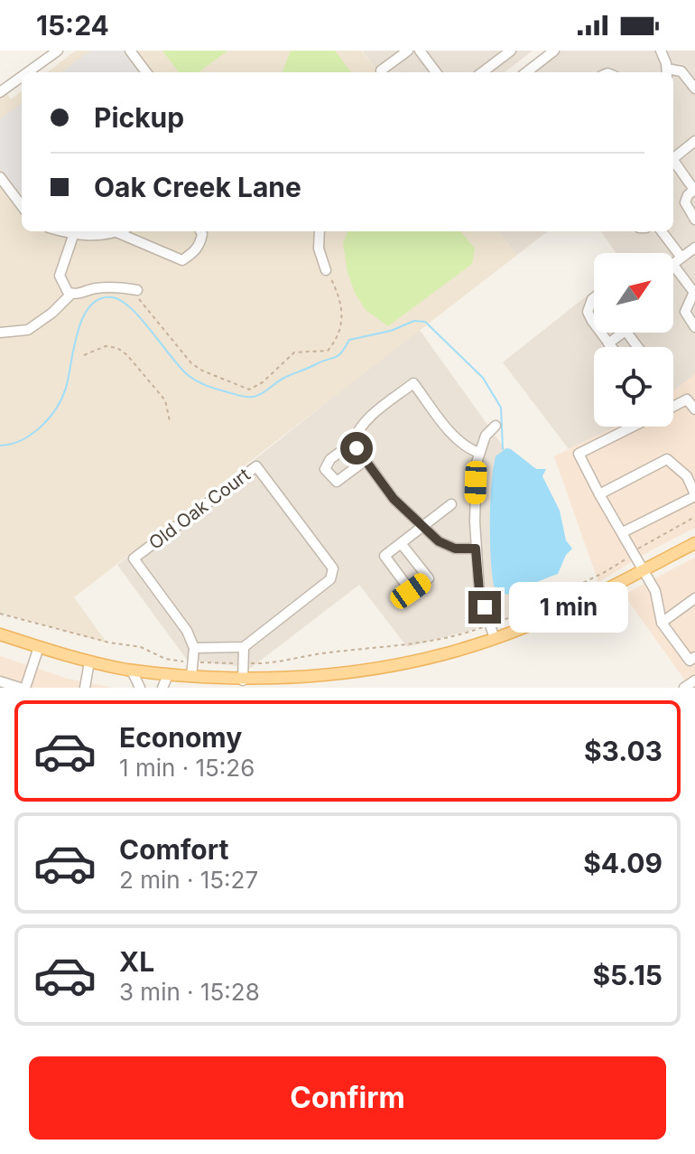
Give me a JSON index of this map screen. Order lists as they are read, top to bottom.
{
  "streets": {
    "street": ["Old Oak Court"]
  },
  "north": "top right",
  "page": {
    "status": "15:24",
    "banner": ["Pickup", "Oak Creek Lane"],
    "bubble": "1 min",
    "list": [
      {
        "name": "Economy",
        "note": "1 min · 15:26",
        "value": "$3.03"
      },
      {
        "name": "Comfort",
        "note": "2 min · 15:27",
        "value": "$4.09"
      },
      {
        "name": "XL",
        "note": "3 min · 15:28",
        "value": "$5.15"
      }
    ],
    "buttons": "Confirm"
  }
}
